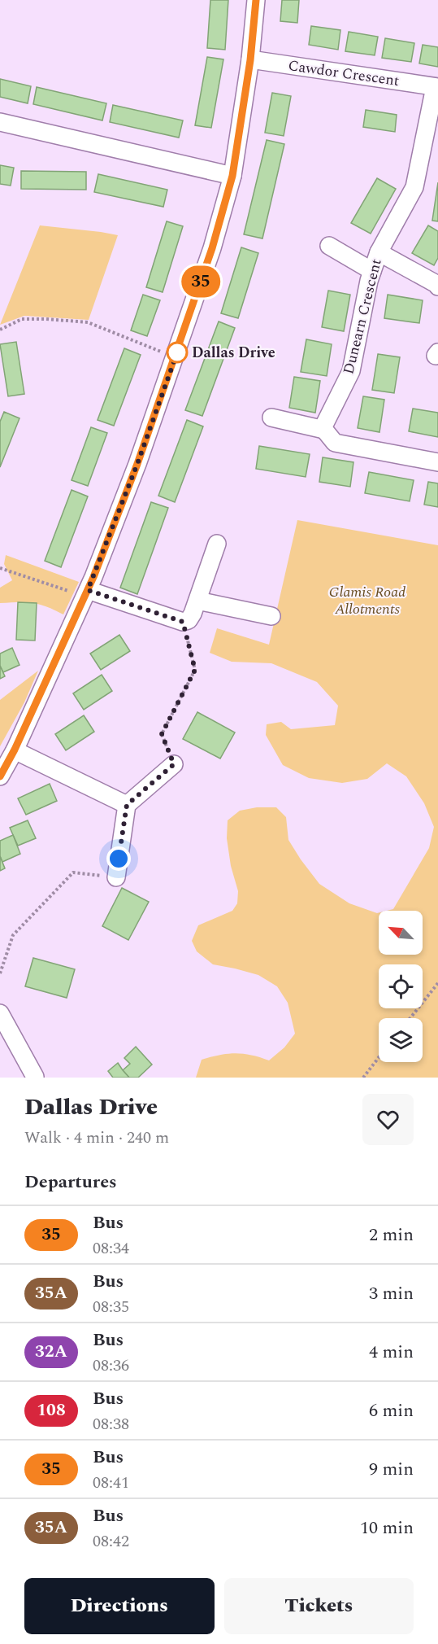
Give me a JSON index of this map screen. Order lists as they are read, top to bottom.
{
  "streets": {
    "street": ["Cawdor Crescent", "Dunearn Crescent"]
  },
  "crossings": [
    ["Cawdor Crescent", "Dunearn Crescent"]
  ],
  "parks": ["Glamis Road Allotments"],
  "places": ["Dallas Drive"],
  "lines": ["bus line 35"],
  "north": "top left",
  "page": {
    "on_map": "35",
    "heading": [
      ["Dallas Drive", "Walk · 4 min · 240 m"],
      "Departures"
    ],
    "list": [
      {
        "mark": "35",
        "name": "Bus",
        "note": "08:34",
        "value": "2 min"
      },
      {
        "mark": "35A",
        "name": "Bus",
        "note": "08:35",
        "value": "3 min"
      },
      {
        "mark": "32A",
        "name": "Bus",
        "note": "08:36",
        "value": "4 min"
      },
      {
        "mark": "108",
        "name": "Bus",
        "note": "08:38",
        "value": "6 min"
      },
      {
        "mark": "35",
        "name": "Bus",
        "note": "08:41",
        "value": "9 min"
      },
      {
        "mark": "35A",
        "name": "Bus",
        "note": "08:42",
        "value": "10 min"
      }
    ],
    "buttons": ["Directions", "Tickets"]
  }
}
